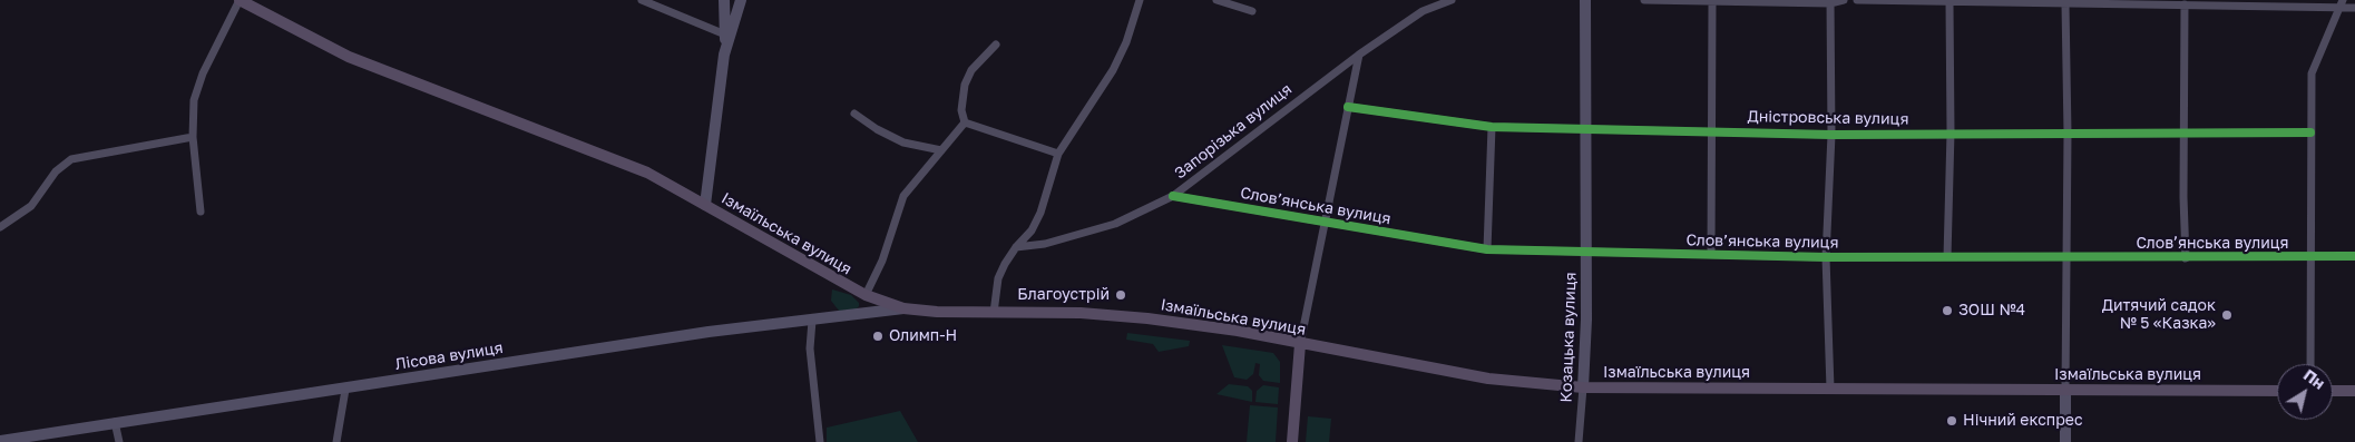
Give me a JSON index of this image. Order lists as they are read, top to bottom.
{
  "streets": {
    "main road": ["Ізмаїльська вулиця"],
    "street": [
      "Дністровська вулиця",
      "Запорізька вулиця",
      "Словʼянська вулиця",
      "Козацька вулиця",
      "Лісова вулиця"
    ]
  },
  "crossings": [
    ["Дністровська вулиця", "Козацька вулиця"],
    ["Запорізька вулиця", "Словʼянська вулиця"],
    ["Словʼянська вулиця", "Козацька вулиця"],
    ["Ізмаїльська вулиця", "Козацька вулиця"],
    ["Ізмаїльська вулиця", "Лісова вулиця"]
  ],
  "places": [
    "Благоустрій",
    "ЗОШ №4",
    "Дитячий садок № 5 «Казка»",
    "Олимп-Н",
    "Нічний експрес"
  ],
  "north": "top right"
}
